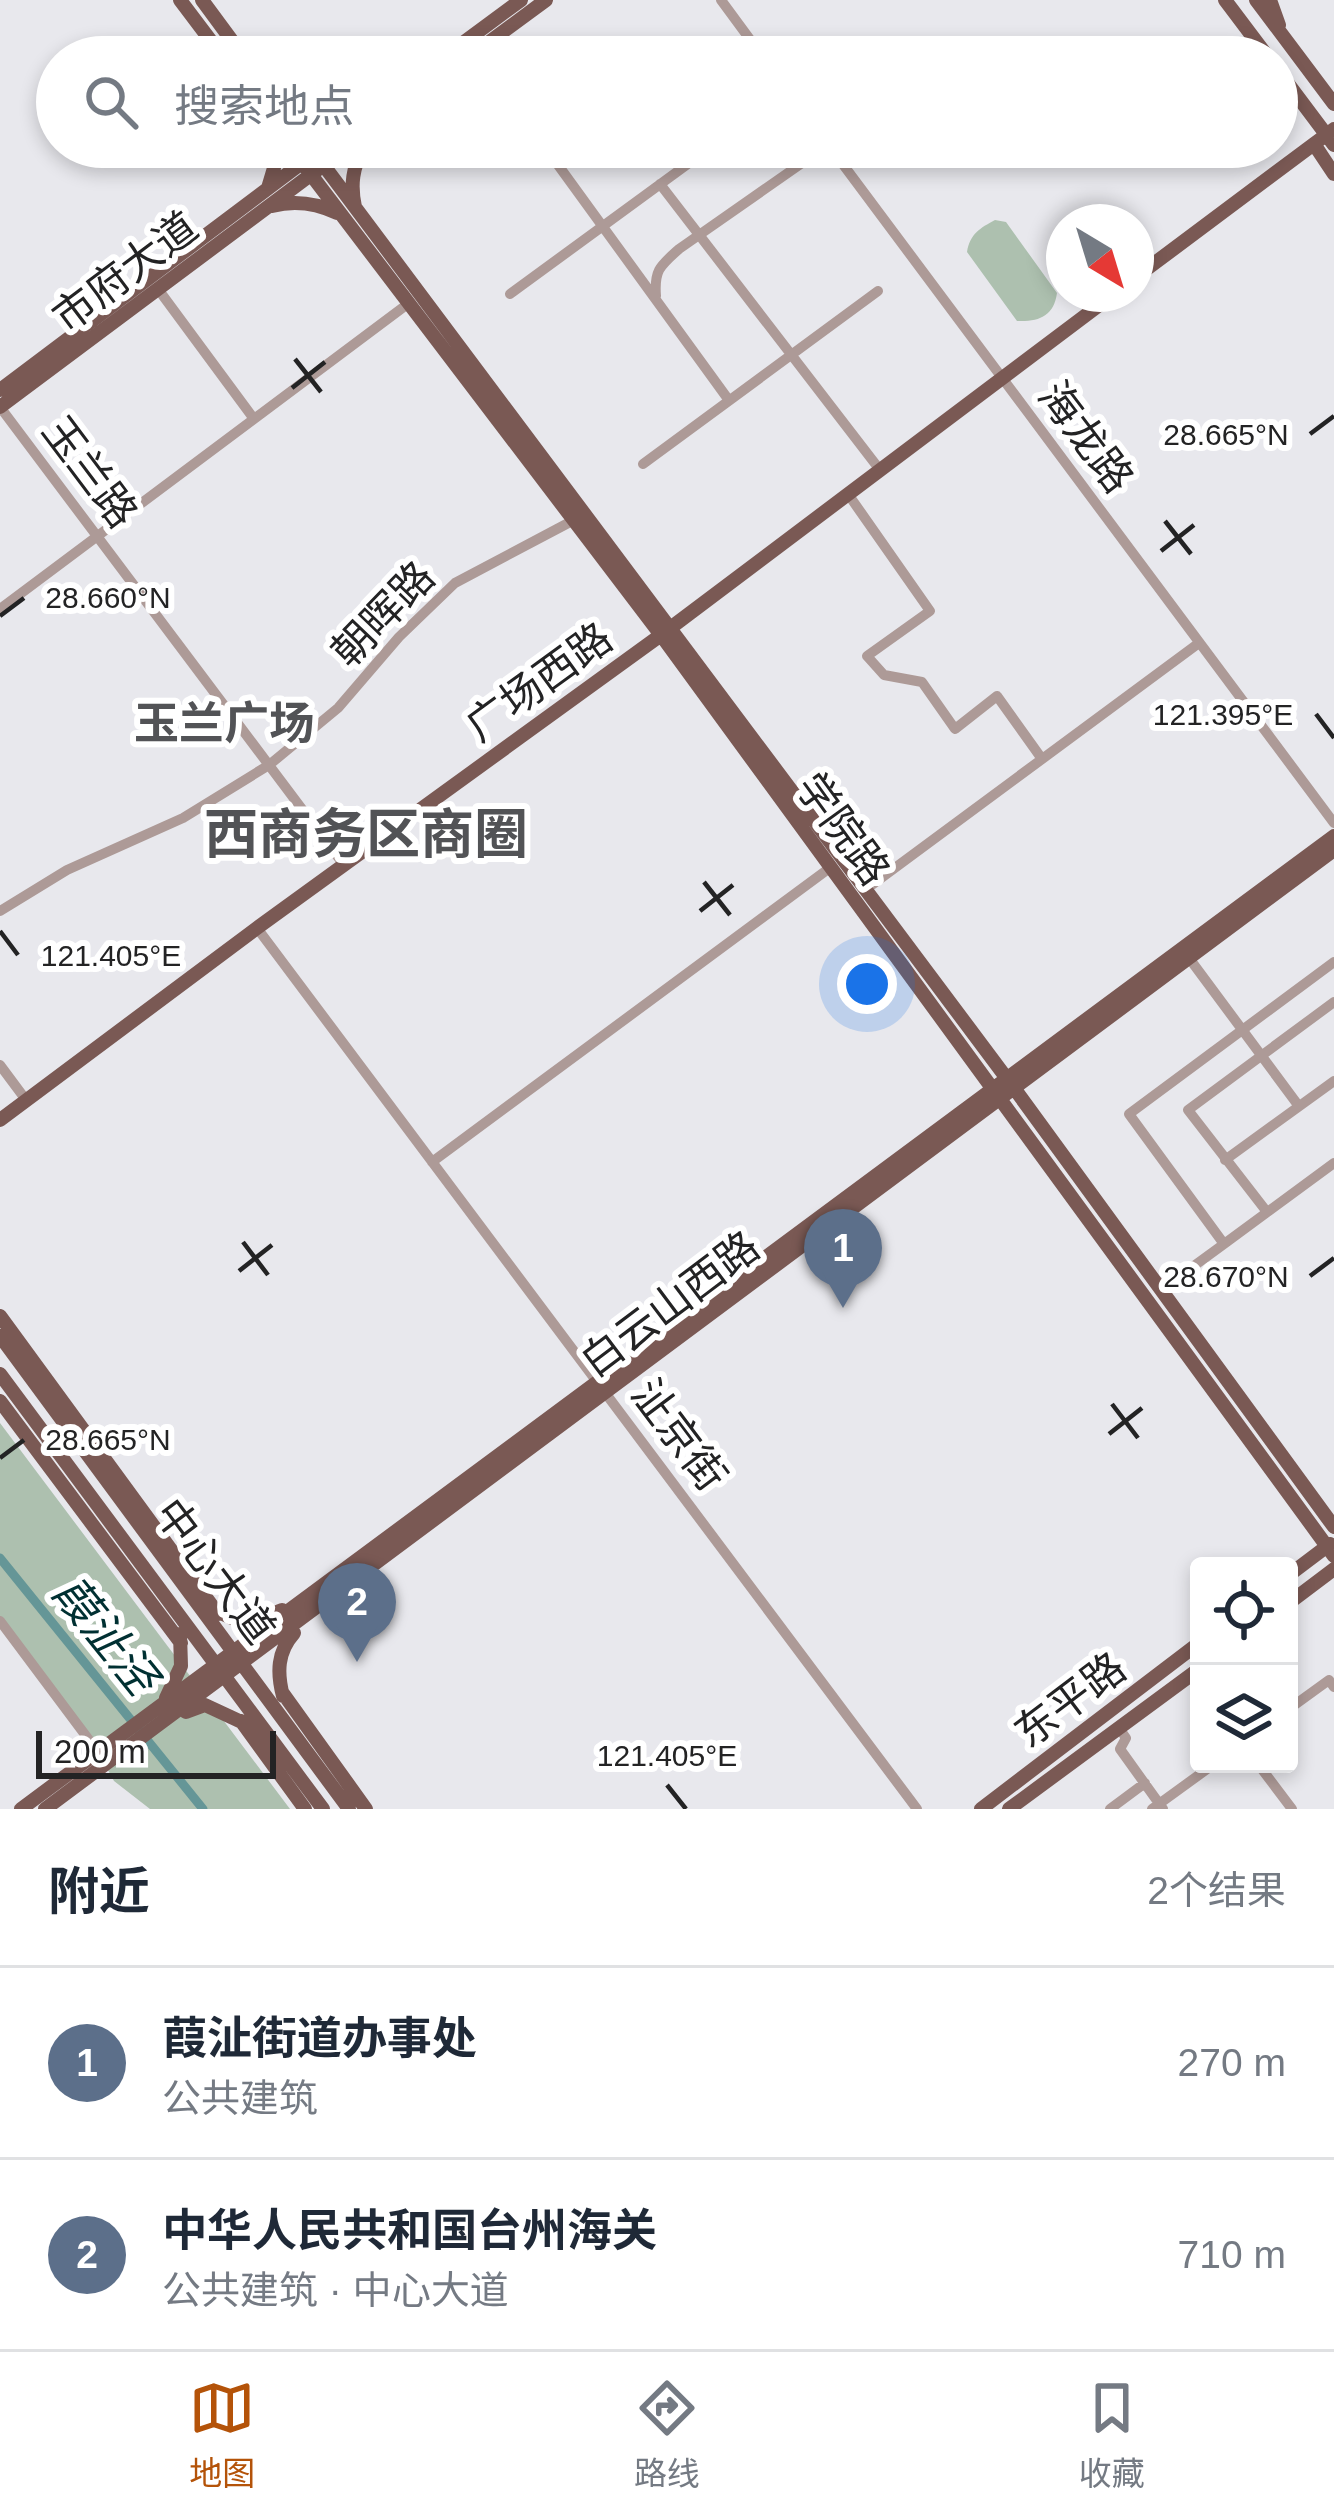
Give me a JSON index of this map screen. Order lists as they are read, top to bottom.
{
  "streets": {
    "main road": [
      "市府大道",
      "广场西路",
      "学院路",
      "白云山西路",
      "中心大道",
      "东平路"
    ],
    "street": [
      "海龙路",
      "玉兰路",
      "朝晖路",
      "沚京街"
    ]
  },
  "crossings": [
    ["市府大道", "玉兰路"],
    ["海龙路", "广场西路"],
    ["玉兰路", "朝晖路"],
    ["玉兰路", "广场西路"],
    ["朝晖路", "学院路"],
    ["广场西路", "学院路"],
    ["广场西路", "沚京街"],
    ["学院路", "白云山西路"],
    ["白云山西路", "沚京街"],
    ["白云山西路", "中心大道"]
  ],
  "districts": ["玉兰广场", "西商务区商圈"],
  "water": ["葭沚泾"],
  "scale_bar": "200 m",
  "north": "bottom right",
  "page": {
    "search": "搜索地点",
    "pins": ["1", "2"],
    "scale": "200 m",
    "heading": ["附近", "2个结果"],
    "list": [
      {
        "mark": "1",
        "name": "葭沚街道办事处",
        "note": "公共建筑",
        "value": "270 m"
      },
      {
        "mark": "2",
        "name": "中华人民共和国台州海关",
        "note": "公共建筑 · 中心大道",
        "value": "710 m"
      }
    ],
    "nav": ["地图", "路线", "收藏"]
  },
  "coordinates": [
    "28.665°N",
    "28.660°N",
    "121.395°E",
    "121.405°E",
    "28.670°N"
  ]
}
